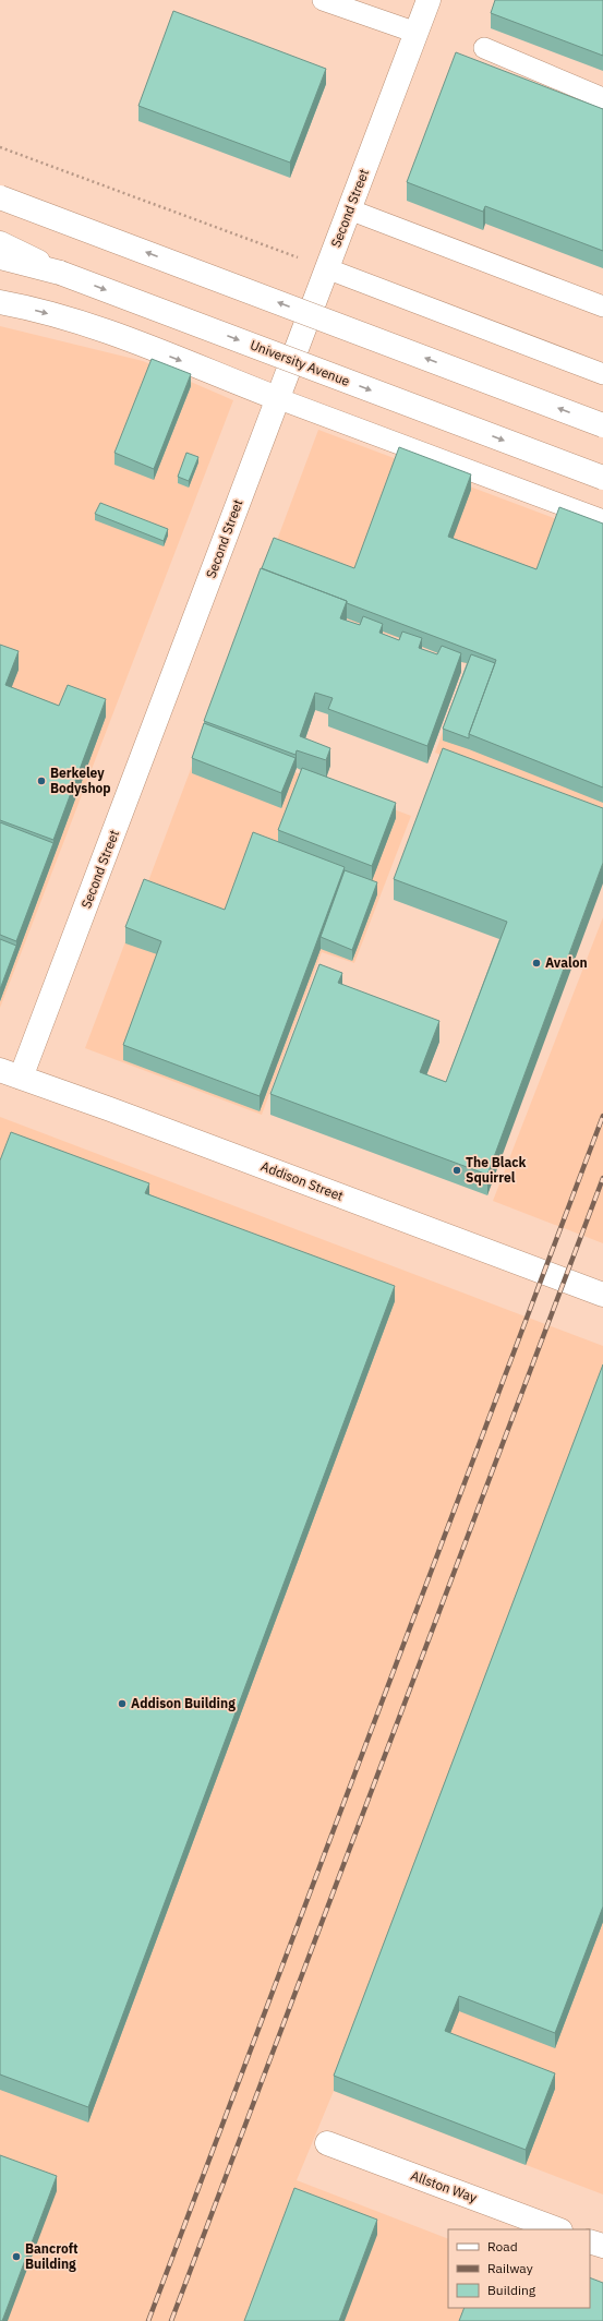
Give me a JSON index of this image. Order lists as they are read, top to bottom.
{
  "streets": {
    "main road": [
      "Second Street",
      "University Avenue",
      "Addison Street",
      "Allston Way"
    ]
  },
  "crossings": [
    ["Second Street", "Addison Street"]
  ],
  "places": [
    "Berkeley Bodyshop",
    "Avalon",
    "The Black Squirrel",
    "Addison Building",
    "Bancroft Building"
  ],
  "legend": ["Road", "Railway", "Building"]
}
